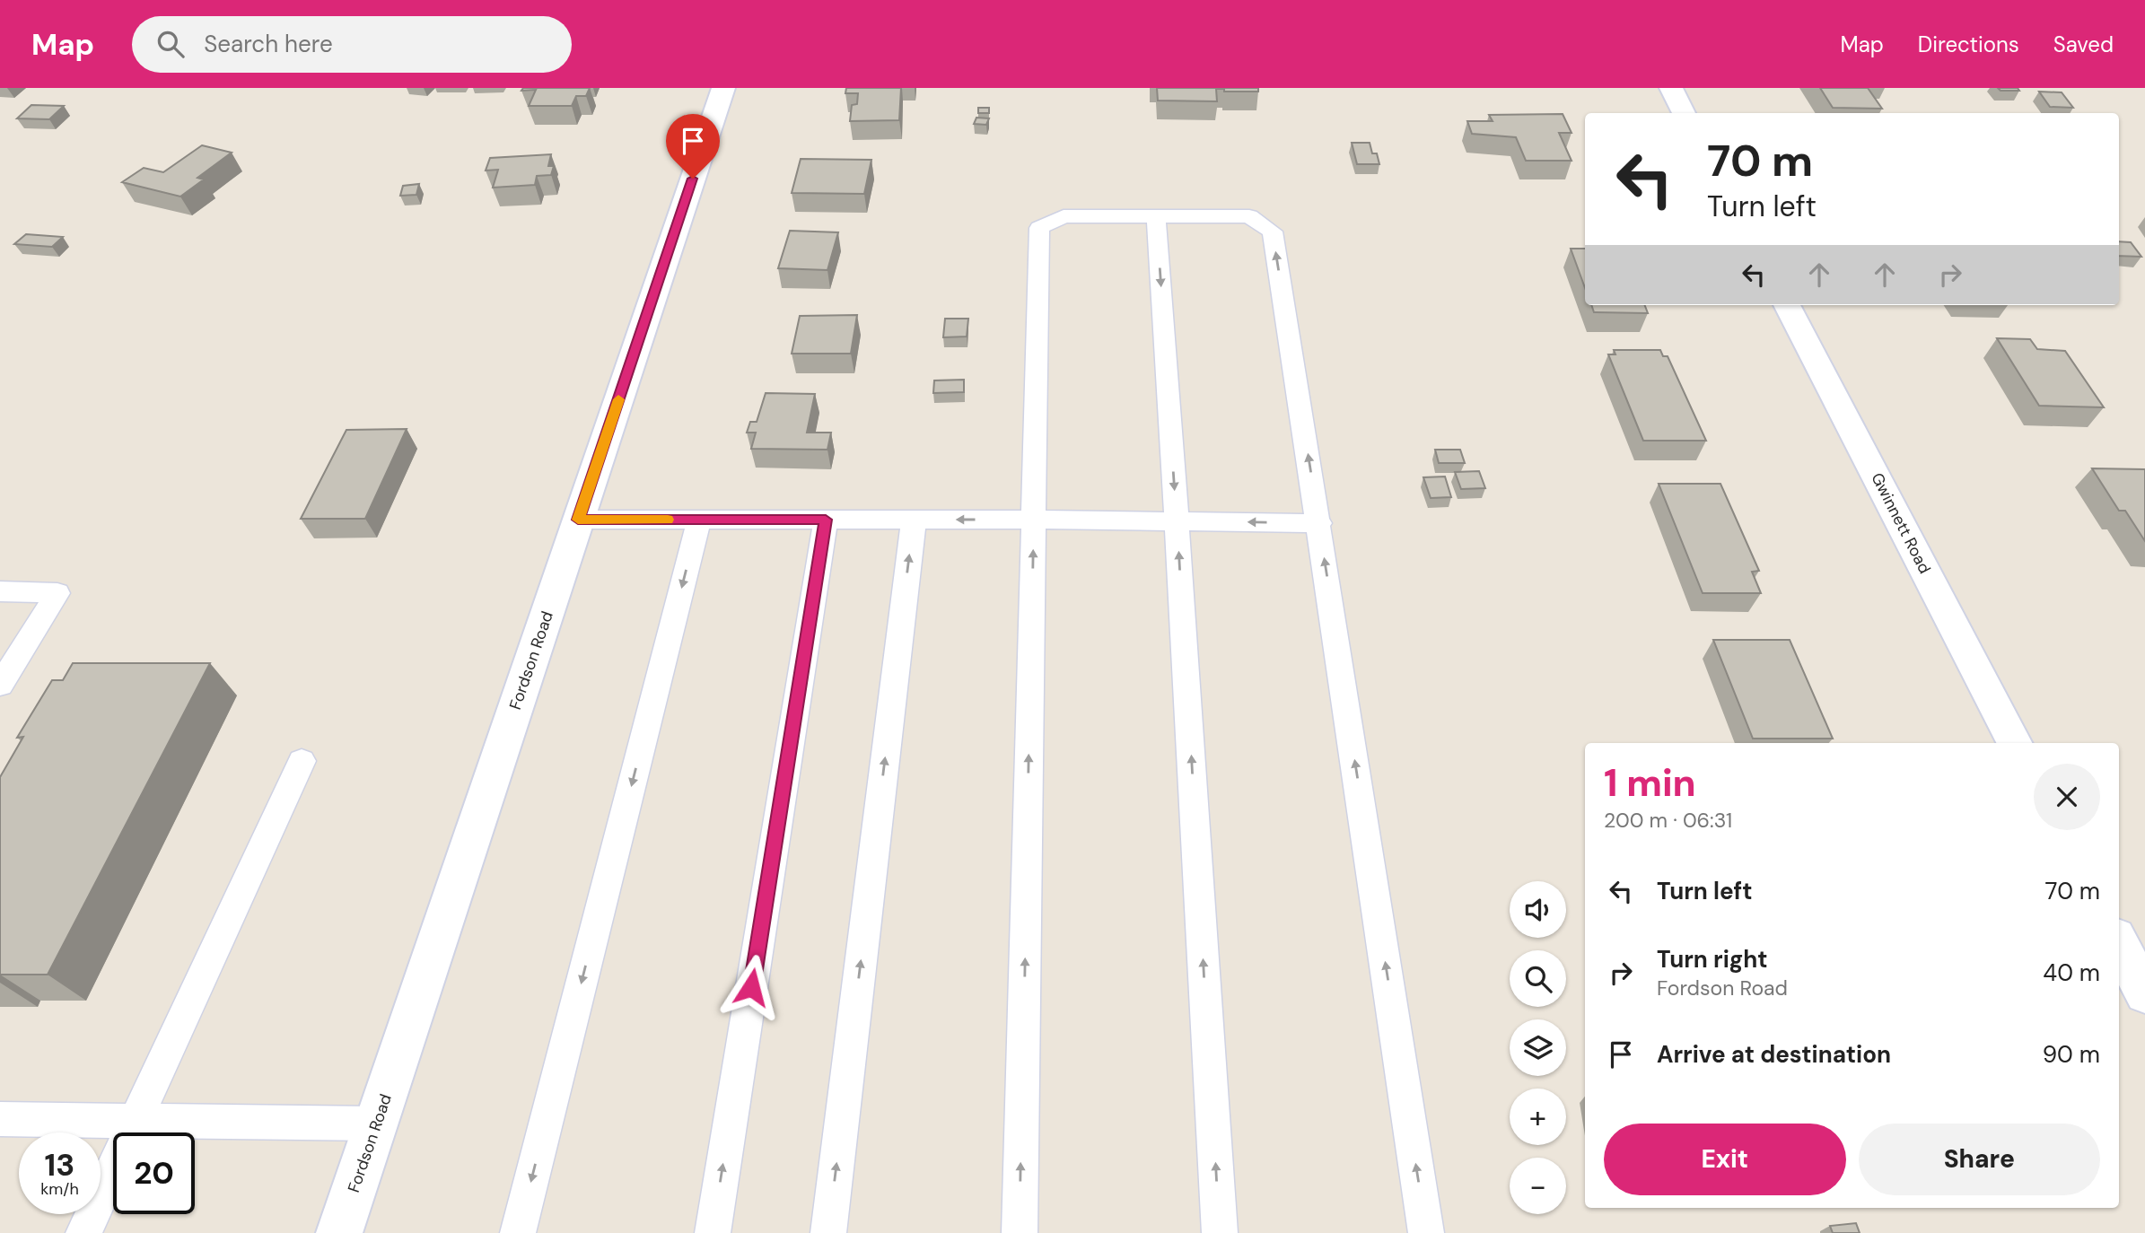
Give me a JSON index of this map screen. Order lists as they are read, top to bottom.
{
  "streets": {
    "street": ["Gwinnett Road", "Fordson Road"]
  },
  "page": {
    "header": "Map",
    "search": "Search here",
    "nav": ["Map", "Directions", "Saved"],
    "turn": ["70 m", "Turn left"],
    "heading": ["1 min", "200 m · 06:31"],
    "list": [
      {
        "name": "Turn left",
        "value": "70 m"
      },
      {
        "name": "Turn right",
        "note": "Fordson Road",
        "value": "40 m"
      },
      {
        "name": "Arrive at destination",
        "value": "90 m"
      }
    ],
    "map_buttons": ["+", "−"],
    "buttons": ["Exit", "Share"],
    "speed": "13 km/h",
    "limit": "20"
  }
}
